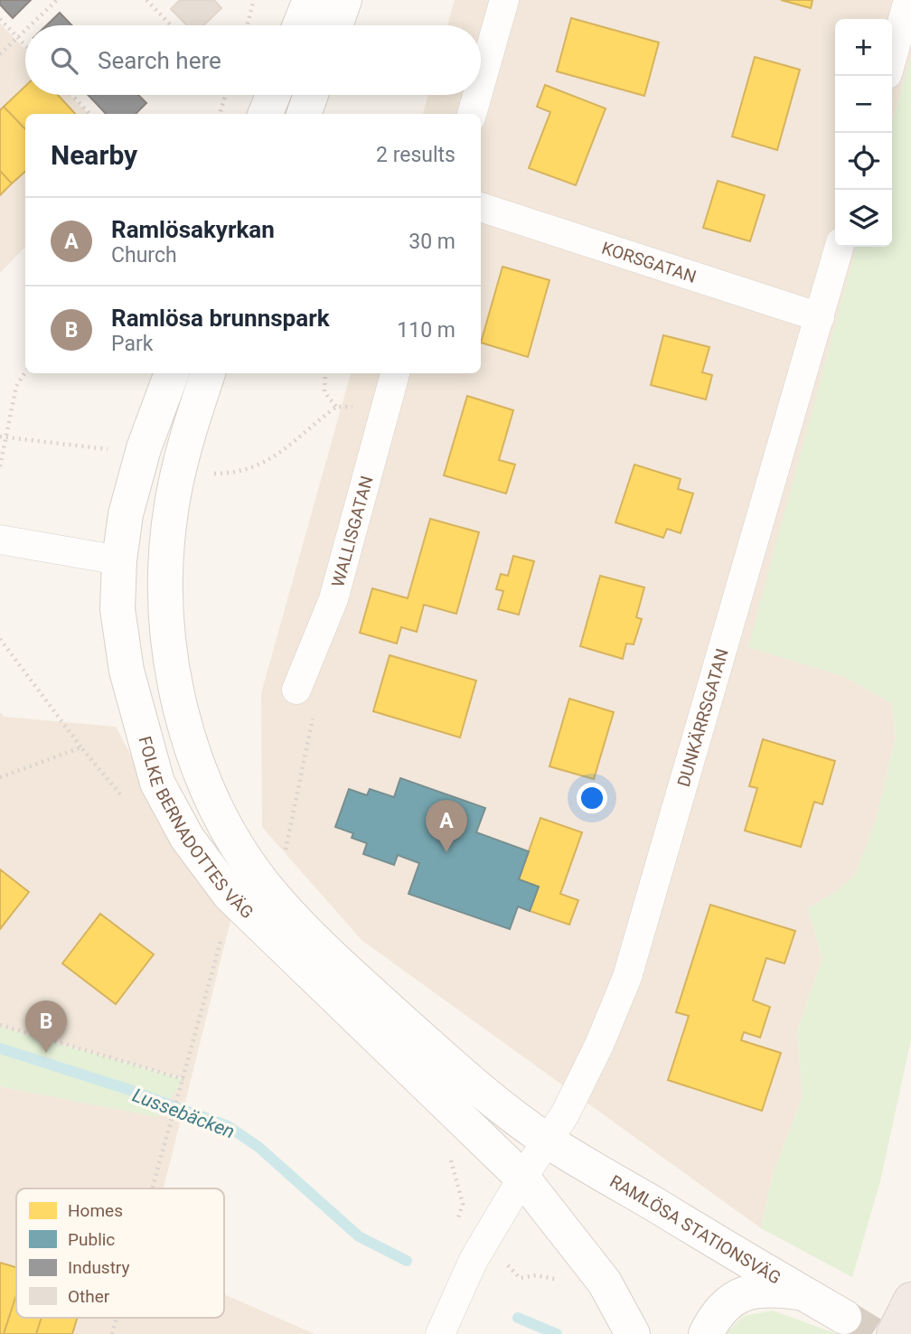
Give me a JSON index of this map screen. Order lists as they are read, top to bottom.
{
  "streets": {
    "street": [
      "KORSGATAN",
      "WALLISGATAN",
      "DUNKÄRRSGATAN",
      "FOLKE BERNADOTTES VÄG",
      "RAMLÖSA STATIONSVÄG"
    ]
  },
  "crossings": [
    ["KORSGATAN", "DUNKÄRRSGATAN"],
    ["DUNKÄRRSGATAN", "FOLKE BERNADOTTES VÄG"],
    ["DUNKÄRRSGATAN", "RAMLÖSA STATIONSVÄG"],
    ["FOLKE BERNADOTTES VÄG", "RAMLÖSA STATIONSVÄG"]
  ],
  "water": ["Lussebäcken"],
  "legend": [
    "Homes",
    "Public",
    "Industry",
    "Other"
  ],
  "page": {
    "map_buttons": ["+", "−"],
    "search": "Search here",
    "heading": ["Nearby", "2 results"],
    "list": [
      {
        "mark": "A",
        "name": "Ramlösakyrkan",
        "note": "Church",
        "value": "30 m"
      },
      {
        "mark": "B",
        "name": "Ramlösa brunnspark",
        "note": "Park",
        "value": "110 m"
      }
    ],
    "pins": ["A", "B"]
  }
}
